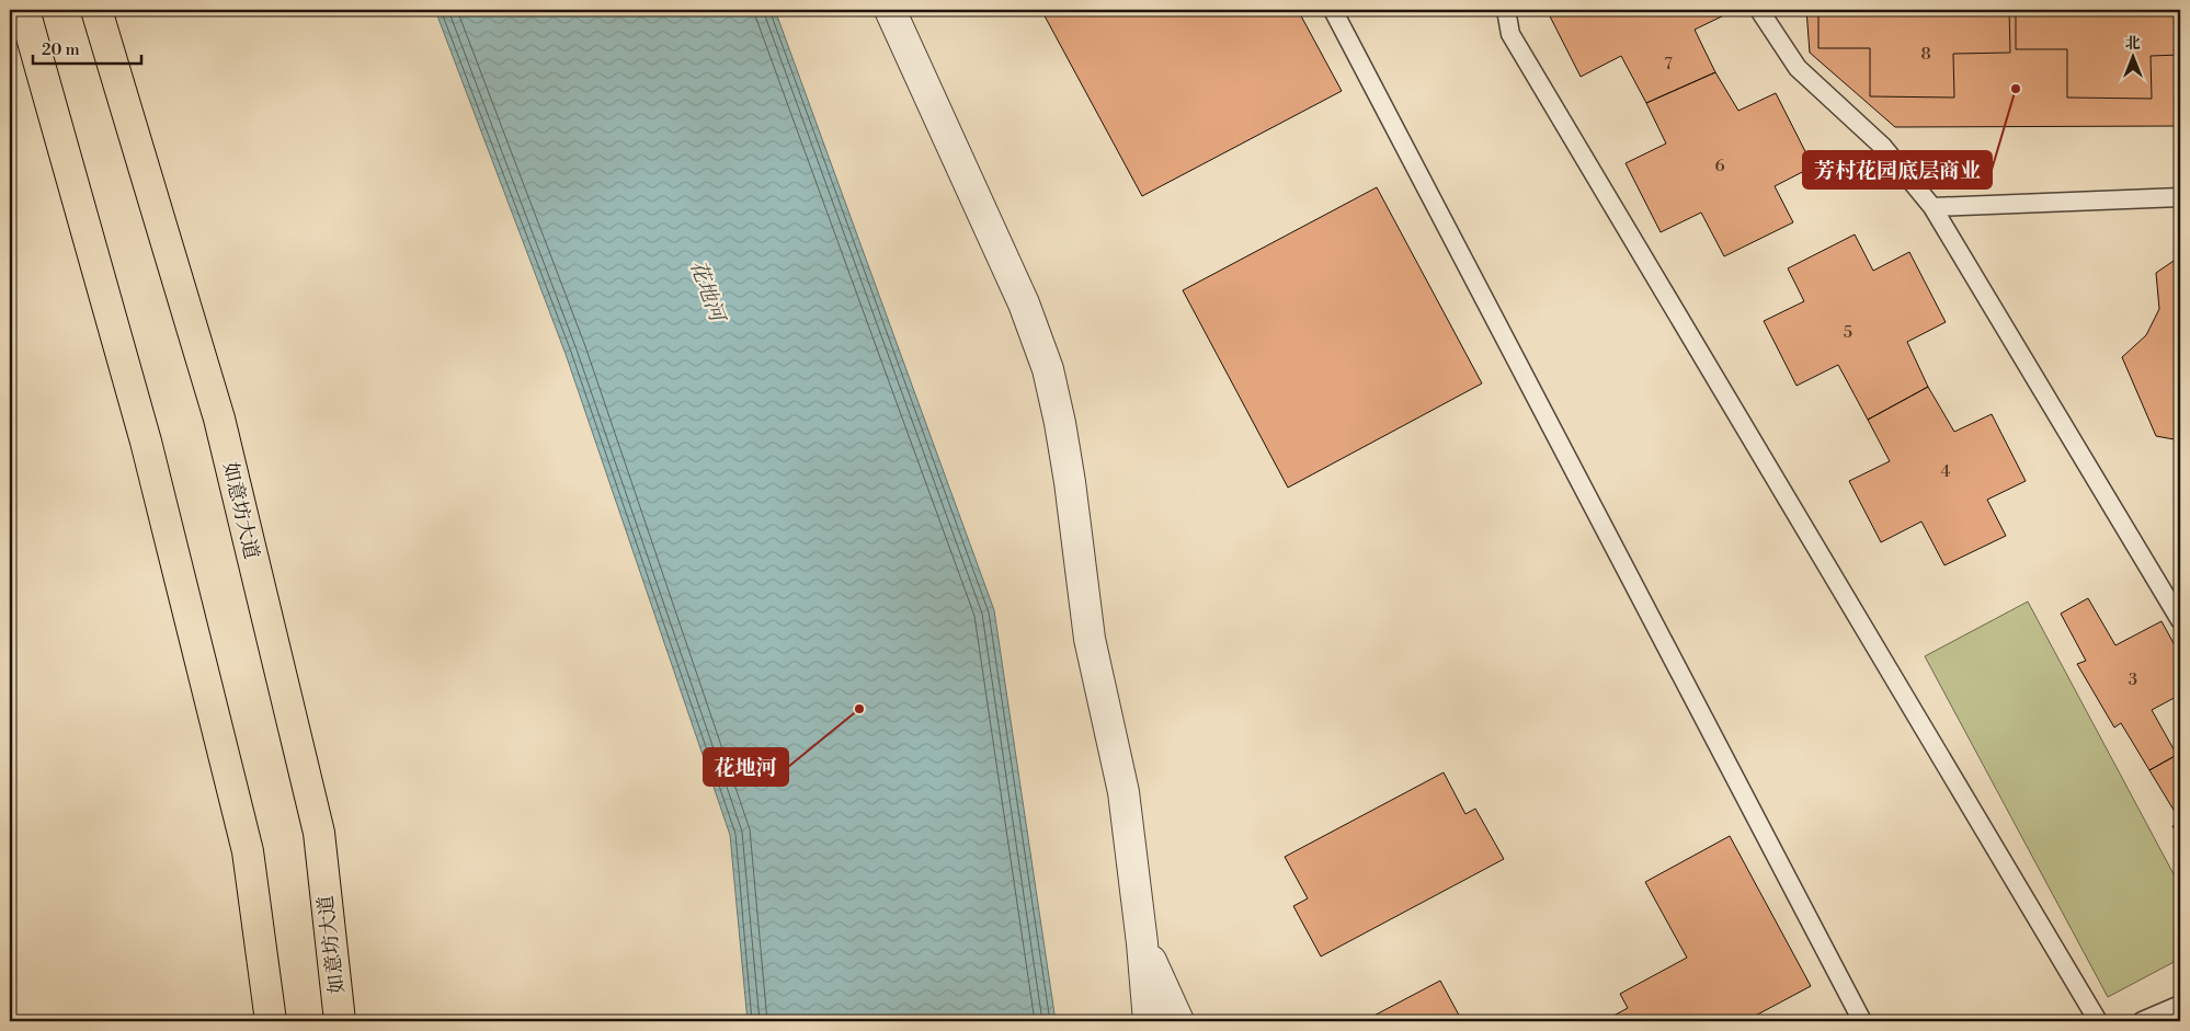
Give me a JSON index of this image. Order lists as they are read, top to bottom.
{
  "streets": {
    "main road": ["如意坊大道"]
  },
  "water": ["花地河"],
  "places": ["芳村花园底层商业", "花地河"],
  "house_numbers": [
    "8",
    "7",
    "6",
    "5",
    "4",
    "3"
  ],
  "scale_bar": "20 m",
  "north": "top"
}
